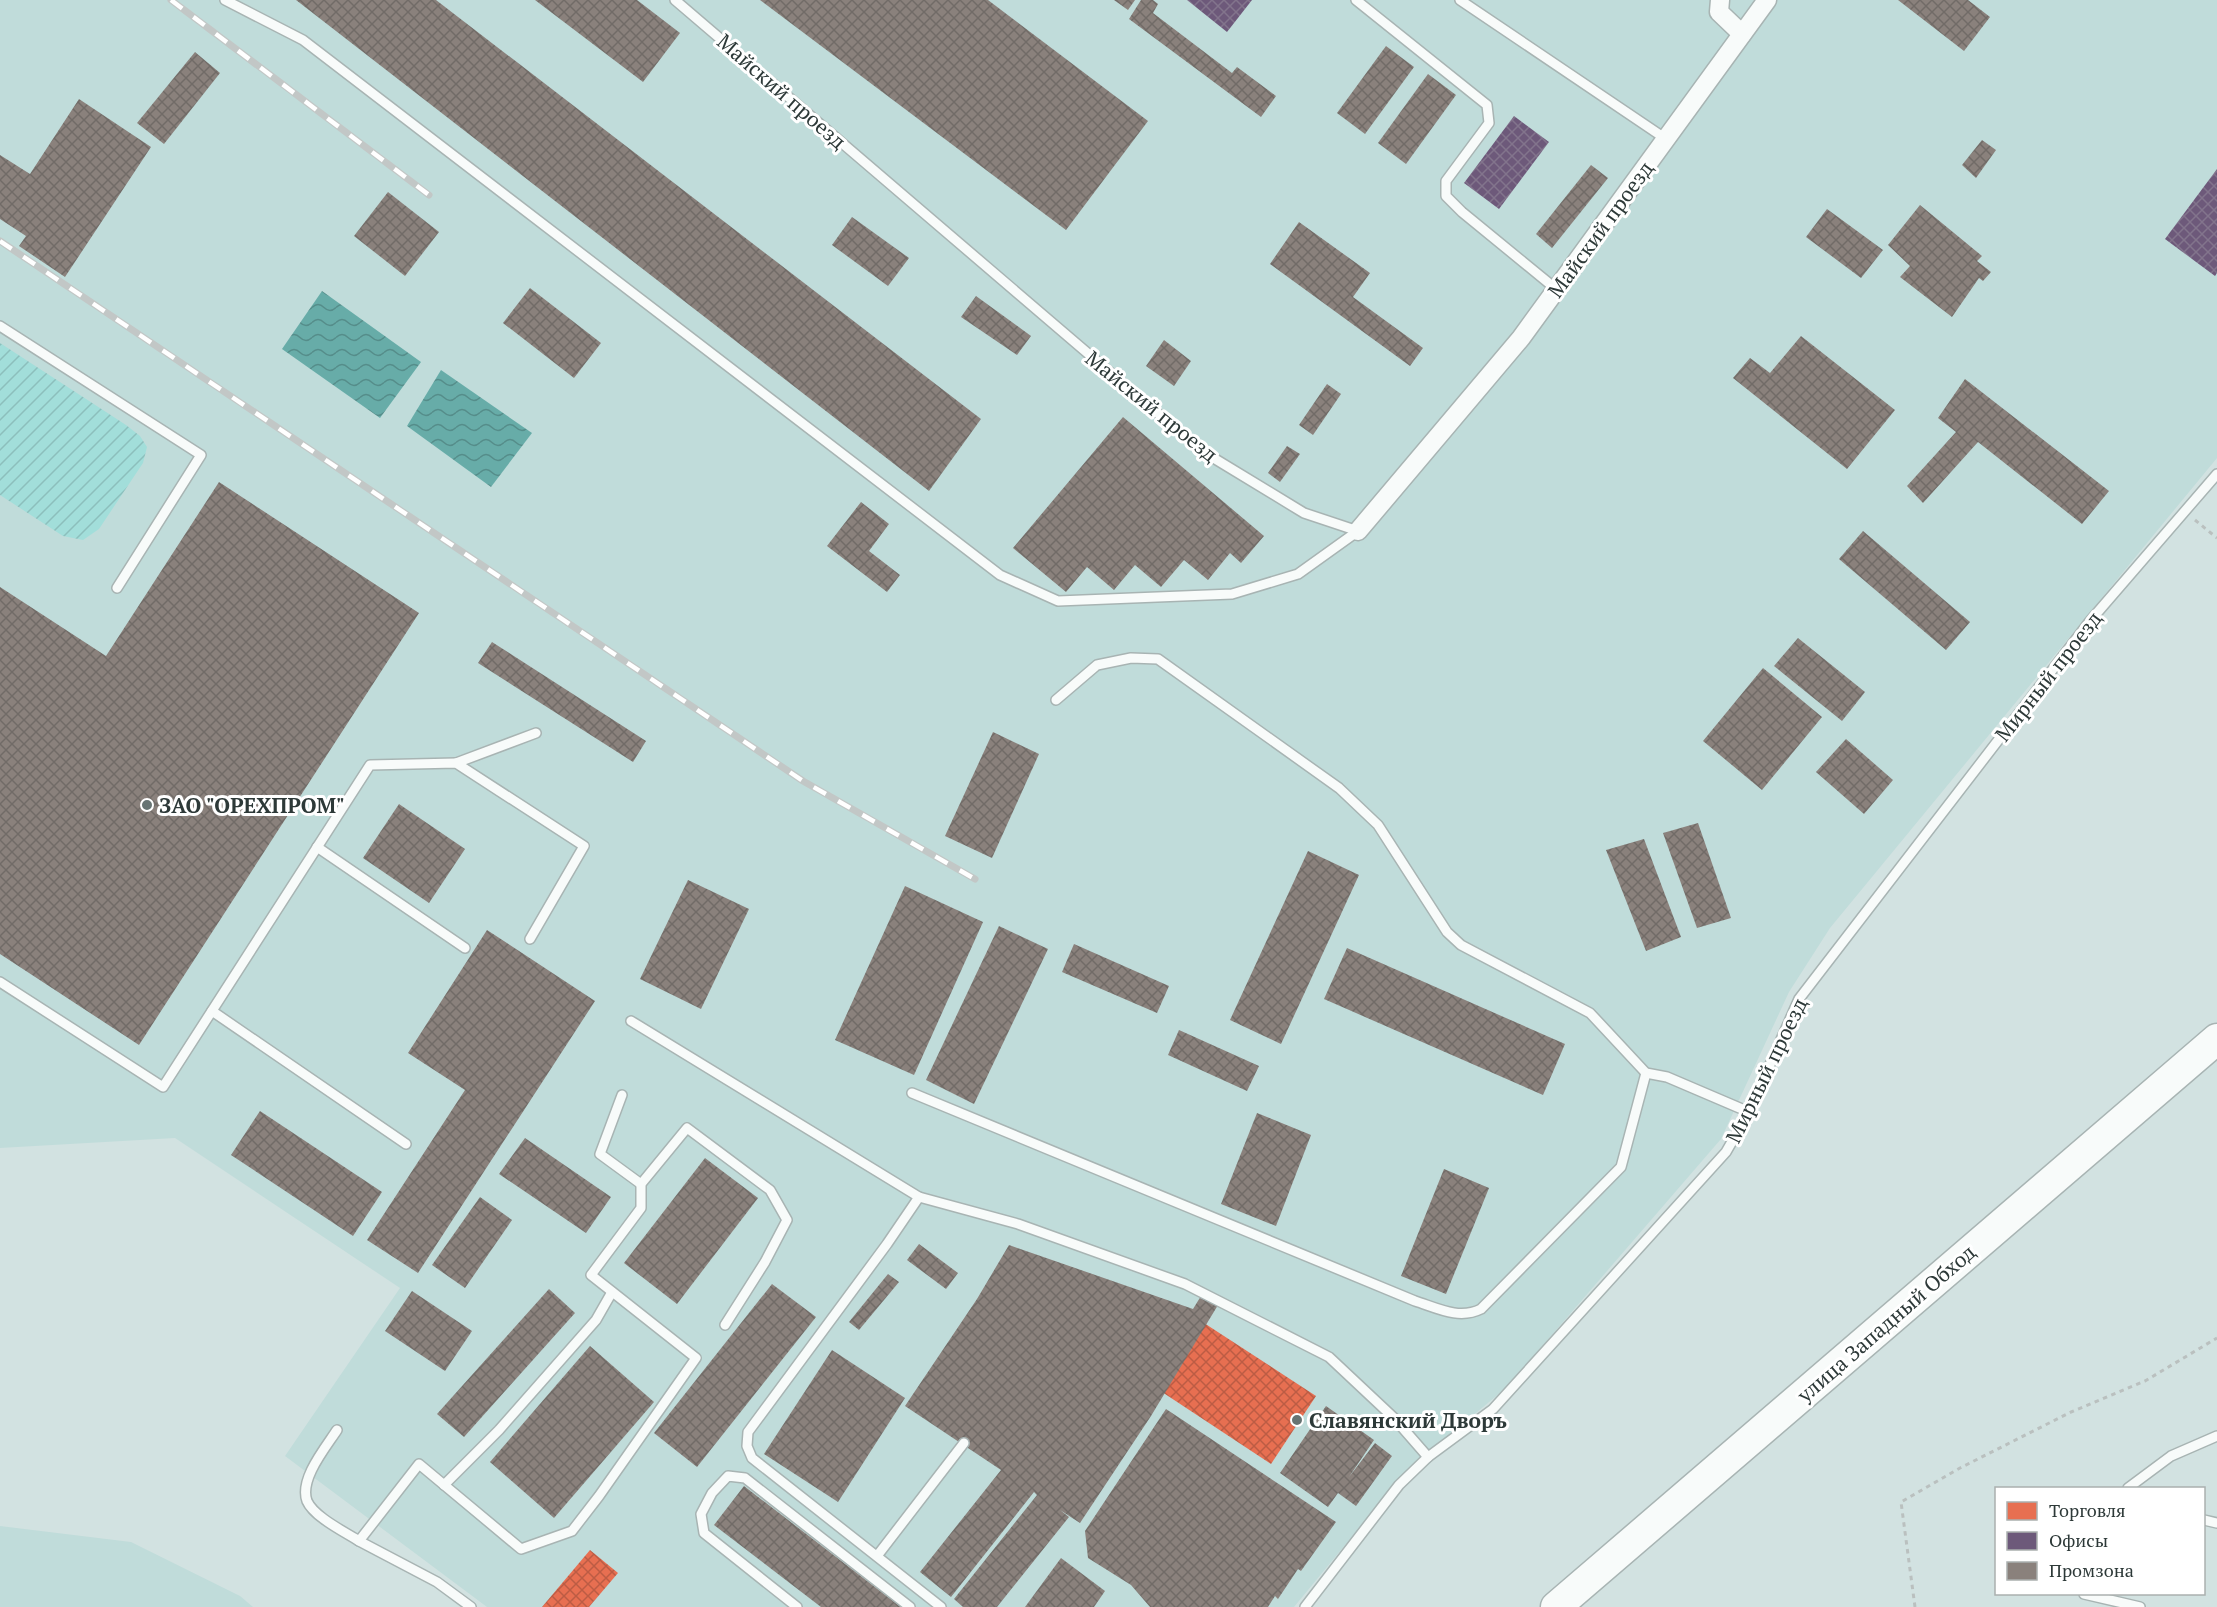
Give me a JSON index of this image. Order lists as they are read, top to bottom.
{
  "streets": {
    "highway": ["улица Западный Обход"],
    "street": ["Майский проезд"],
    "lane": ["Мирный проезд"]
  },
  "places": ["ЗАО \"ОРЕХПРОМ\"", "Cлавянский Дворъ"],
  "legend": ["Торговля", "Офисы", "Промзона"]
}
